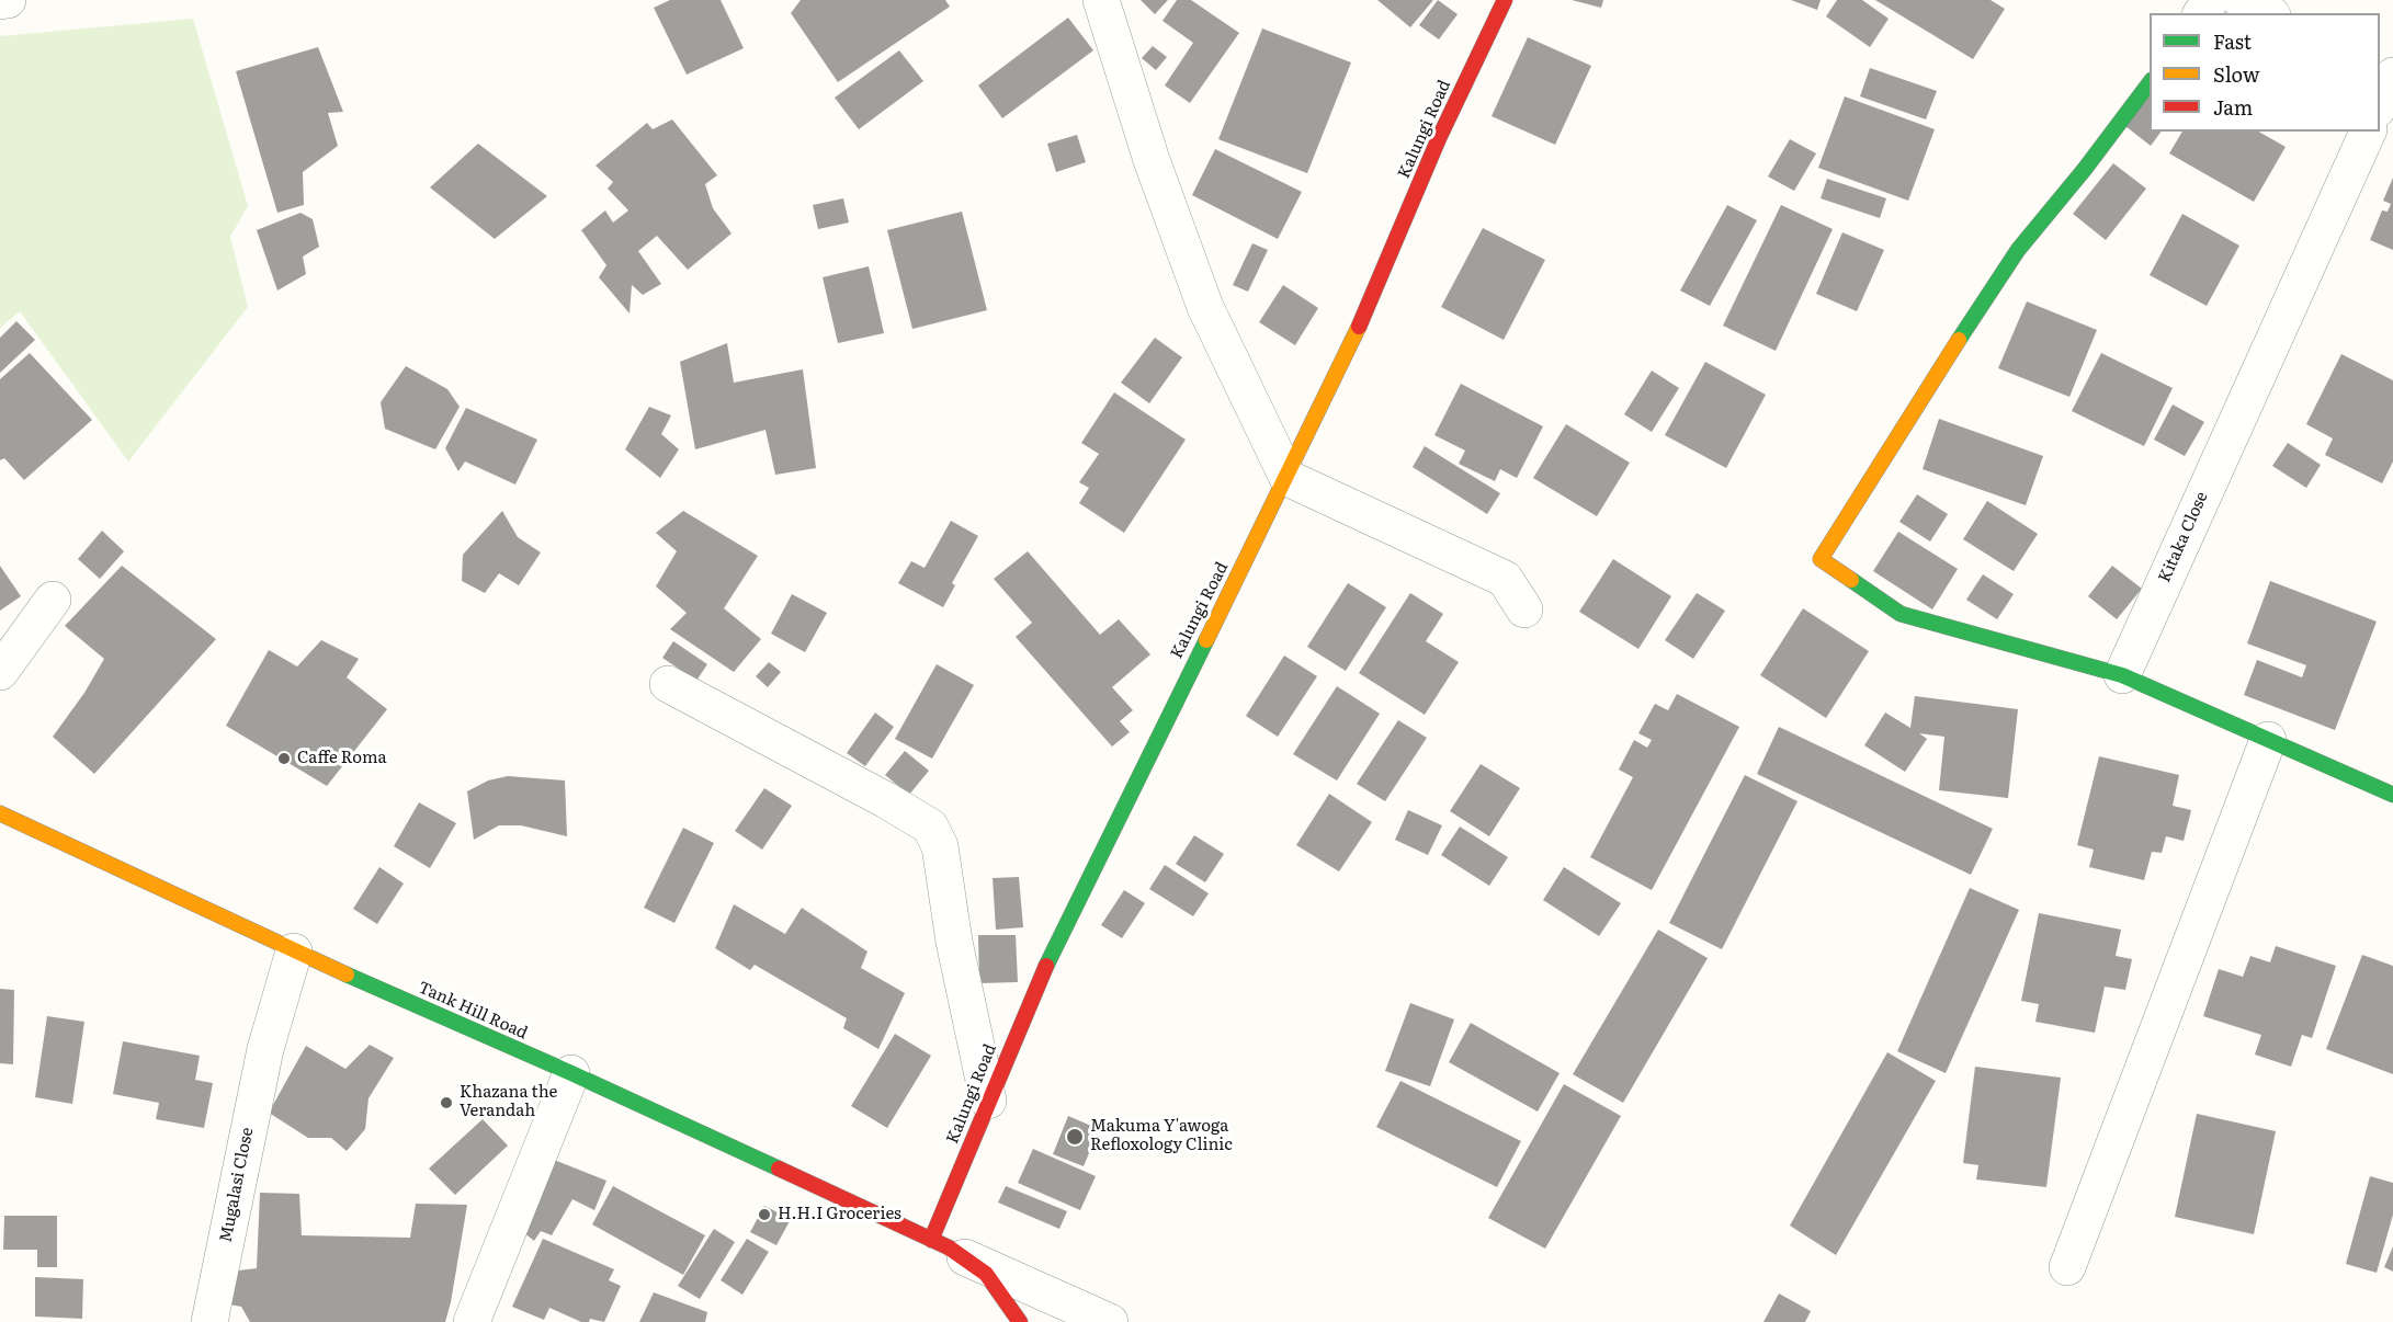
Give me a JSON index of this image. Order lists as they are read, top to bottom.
{
  "streets": {
    "street": [
      "Kalungi Road",
      "Kitaka Close",
      "Tank Hill Road",
      "Mugalasi Close"
    ]
  },
  "crossings": [
    ["Kalungi Road", "Tank Hill Road"],
    ["Tank Hill Road", "Mugalasi Close"]
  ],
  "places": [
    "Caffe Roma",
    "Khazana the Verandah",
    "Makuma Y'awoga Refloxology Clinic",
    "H.H.I Groceries"
  ],
  "legend": ["Fast", "Slow", "Jam"]
}
